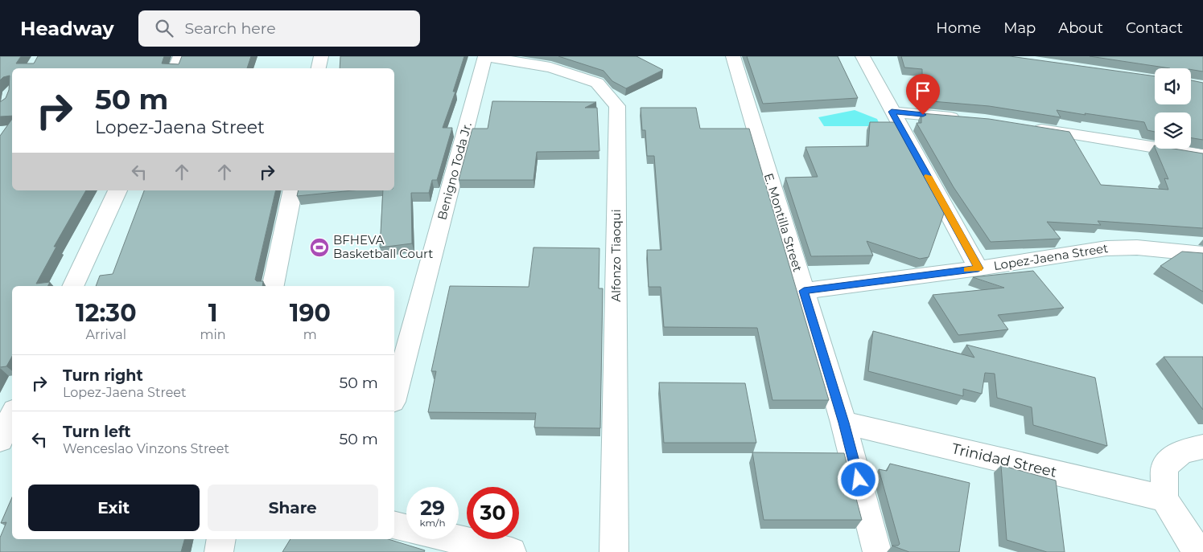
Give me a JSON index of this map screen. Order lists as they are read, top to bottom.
{
  "streets": {
    "street": [
      "Benigno Toda Jr.",
      "E. Montilla Street",
      "Alfonzo Tiaoqui",
      "Lopez-Jaena Street",
      "Trinidad Street"
    ]
  },
  "crossings": [
    ["Benigno Toda Jr.", "Alfonzo Tiaoqui"],
    ["E. Montilla Street", "Lopez-Jaena Street"],
    ["E. Montilla Street", "Trinidad Street"]
  ],
  "places": {
    "sports": ["BFHEVA Basketball Court"]
  },
  "page": {
    "header": "Headway",
    "search": "Search here",
    "nav": [
      "Home",
      "Map",
      "About",
      "Contact"
    ],
    "turn": ["50 m", "Lopez-Jaena Street"],
    "eta": [
      "12:30",
      "Arrival",
      "1",
      "min",
      "190",
      "m"
    ],
    "list": [
      {
        "name": "Turn right",
        "note": "Lopez-Jaena Street",
        "value": "50 m"
      },
      {
        "name": "Turn left",
        "note": "Wenceslao Vinzons Street",
        "value": "50 m"
      }
    ],
    "buttons": ["Exit", "Share"],
    "speed": "29 km/h",
    "limit": "30"
  }
}
